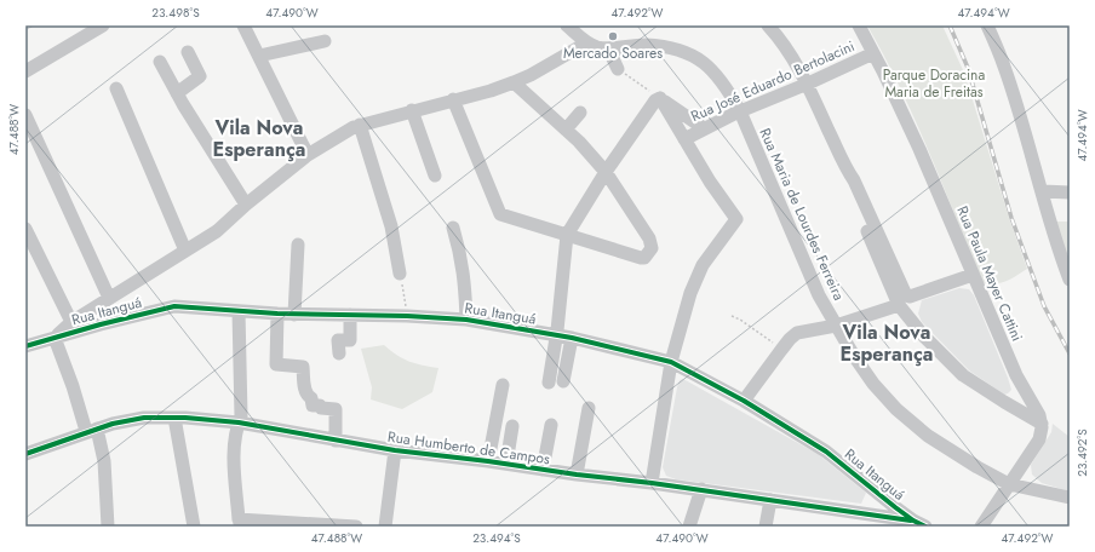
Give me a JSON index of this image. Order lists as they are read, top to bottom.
{
  "streets": {
    "street": [
      "Rua José Eduardo Bertolacini",
      "Rua Maria de Lourdes Ferreira",
      "Rua Paula Mayer Cattini",
      "Rua Itanguá",
      "Rua Humberto de Campos"
    ]
  },
  "crossings": [
    ["Rua José Eduardo Bertolacini", "Rua Maria de Lourdes Ferreira"],
    ["Rua José Eduardo Bertolacini", "Rua Paula Mayer Cattini"],
    ["Rua Maria de Lourdes Ferreira", "Rua Paula Mayer Cattini"],
    ["Rua Itanguá", "Rua Humberto de Campos"]
  ],
  "districts": ["Vila Nova Esperança", "Vila Nova Esperança"],
  "parks": ["Parque Doracina Maria de Freitas"],
  "places": ["Mercado Soares"],
  "coordinates": [
    "23.498°S",
    "47.490°W",
    "47.492°W",
    "47.494°W",
    "47.488°W",
    "23.492°S",
    "23.494°S"
  ]
}
